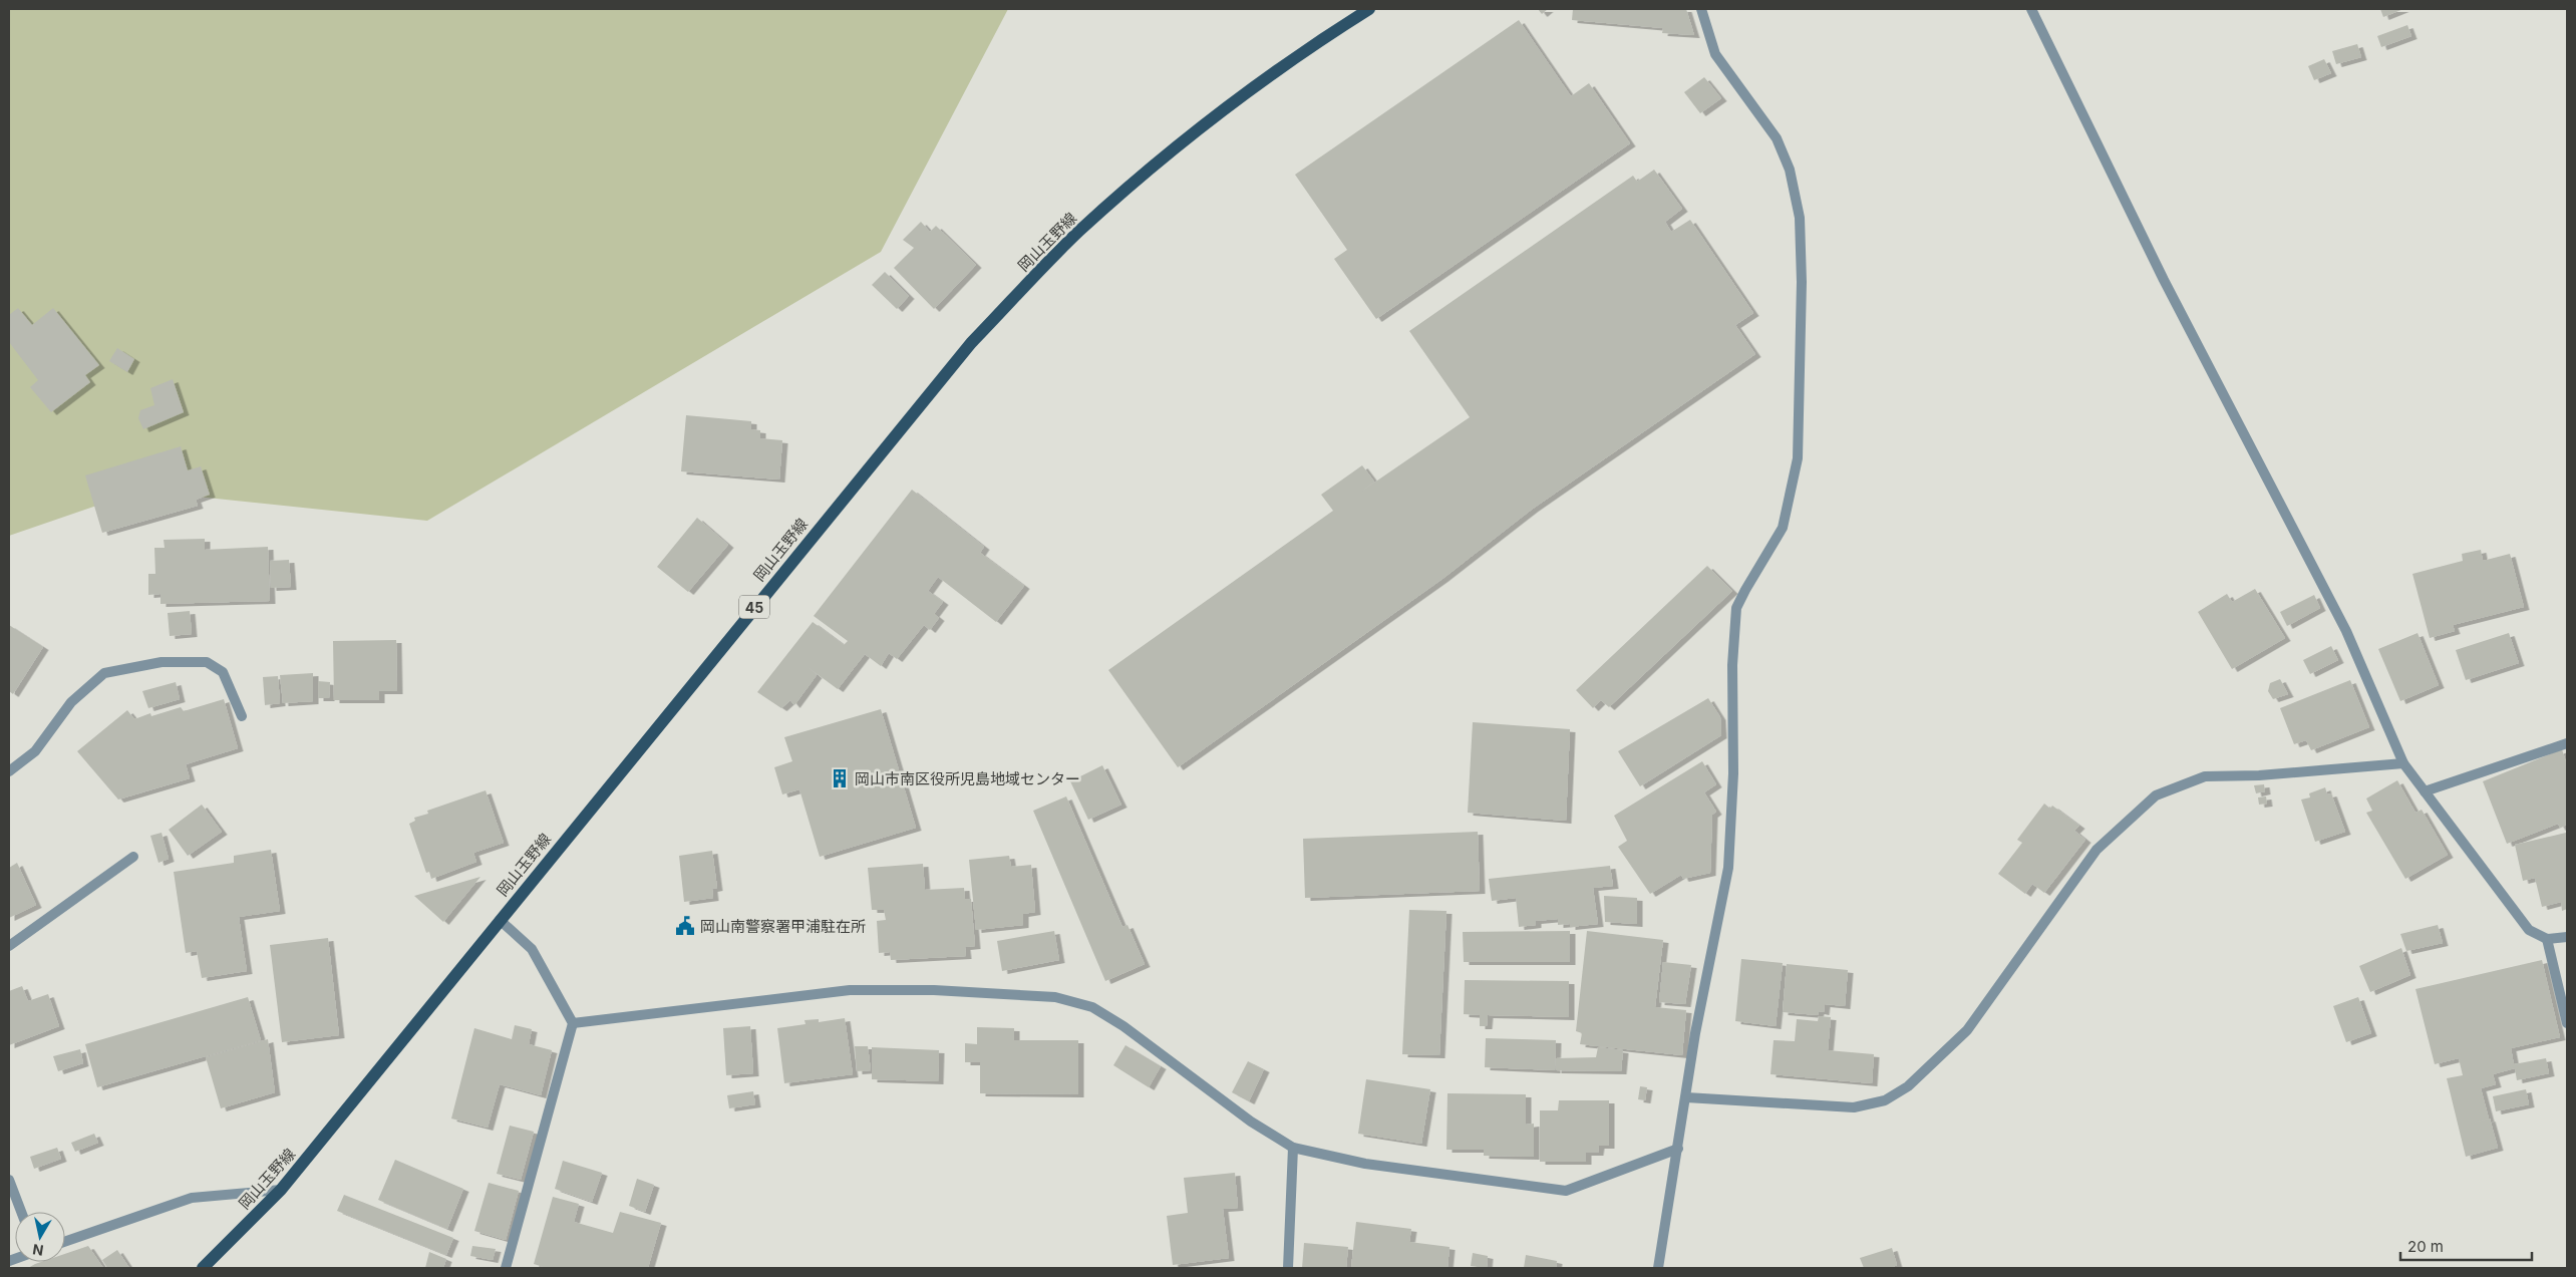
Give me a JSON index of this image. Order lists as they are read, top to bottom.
{
  "streets": {
    "main road": ["岡山玉野線", "45"]
  },
  "places": {
    "building": ["岡山市南区役所児島地域センター"],
    "public building": ["岡山南警察署甲浦駐在所"]
  },
  "scale_bar": "20 m",
  "north": "bottom"
}
